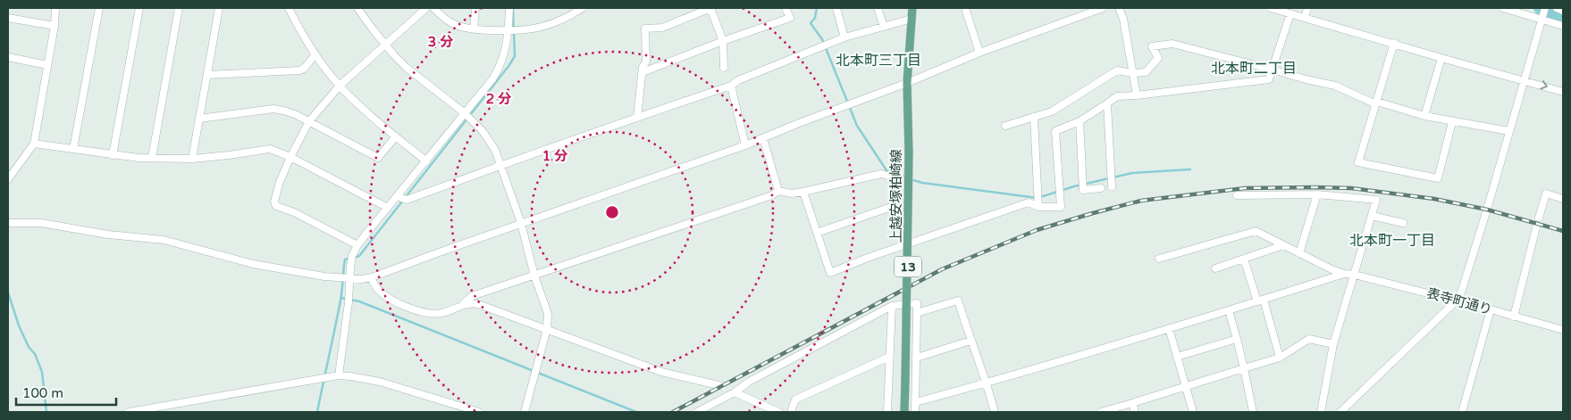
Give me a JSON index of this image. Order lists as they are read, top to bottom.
{
  "streets": {
    "main road": ["上越安塚柏崎線", "13"],
    "street": ["表寺町通り"]
  },
  "districts": ["北本町三丁目", "北本町二丁目", "北本町一丁目"],
  "scale_bar": "100 m",
  "rings": ["3 分", "2 分", "1 分"]
}
